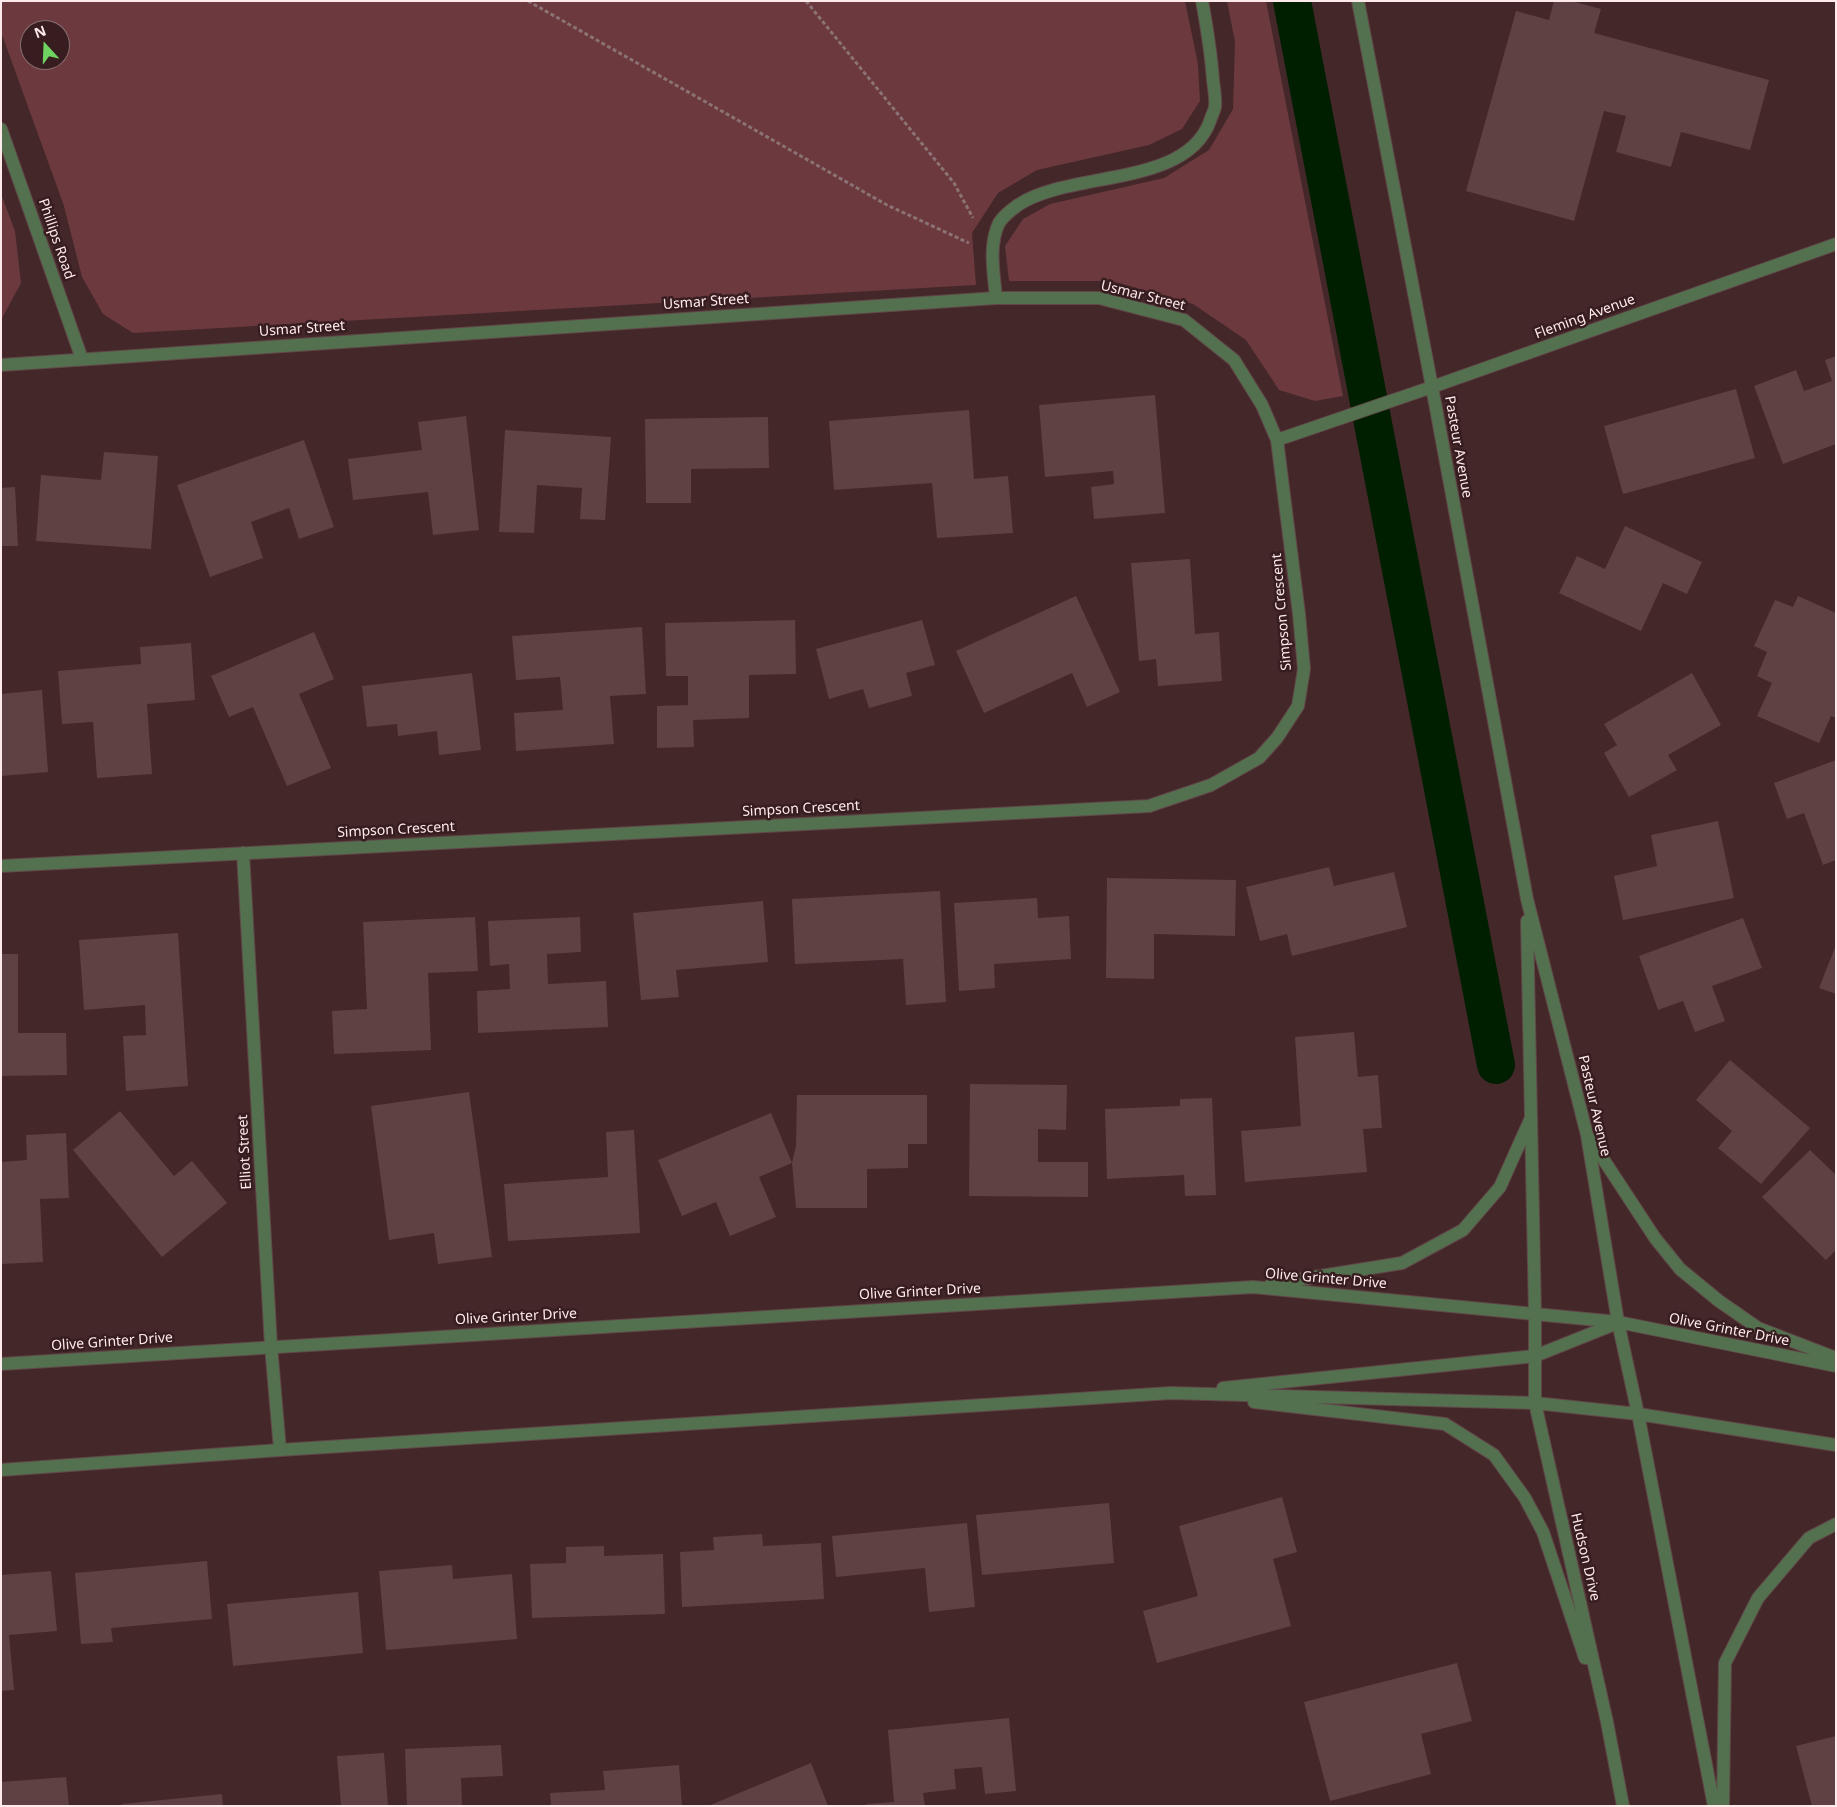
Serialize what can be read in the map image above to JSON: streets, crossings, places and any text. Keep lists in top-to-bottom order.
{
  "streets": {
    "street": [
      "Phillips Road",
      "Usmar Street",
      "Fleming Avenue",
      "Pasteur Avenue",
      "Simpson Crescent",
      "Elliot Street",
      "Olive Grinter Drive",
      "Hudson Drive"
    ]
  },
  "crossings": [
    ["Phillips Road", "Usmar Street"],
    ["Usmar Street", "Fleming Avenue"],
    ["Usmar Street", "Simpson Crescent"],
    ["Fleming Avenue", "Pasteur Avenue"],
    ["Fleming Avenue", "Simpson Crescent"],
    ["Pasteur Avenue", "Olive Grinter Drive"],
    ["Pasteur Avenue", "Hudson Drive"],
    ["Simpson Crescent", "Elliot Street"],
    ["Elliot Street", "Olive Grinter Drive"],
    ["Olive Grinter Drive", "Hudson Drive"]
  ],
  "north": "top"
}
